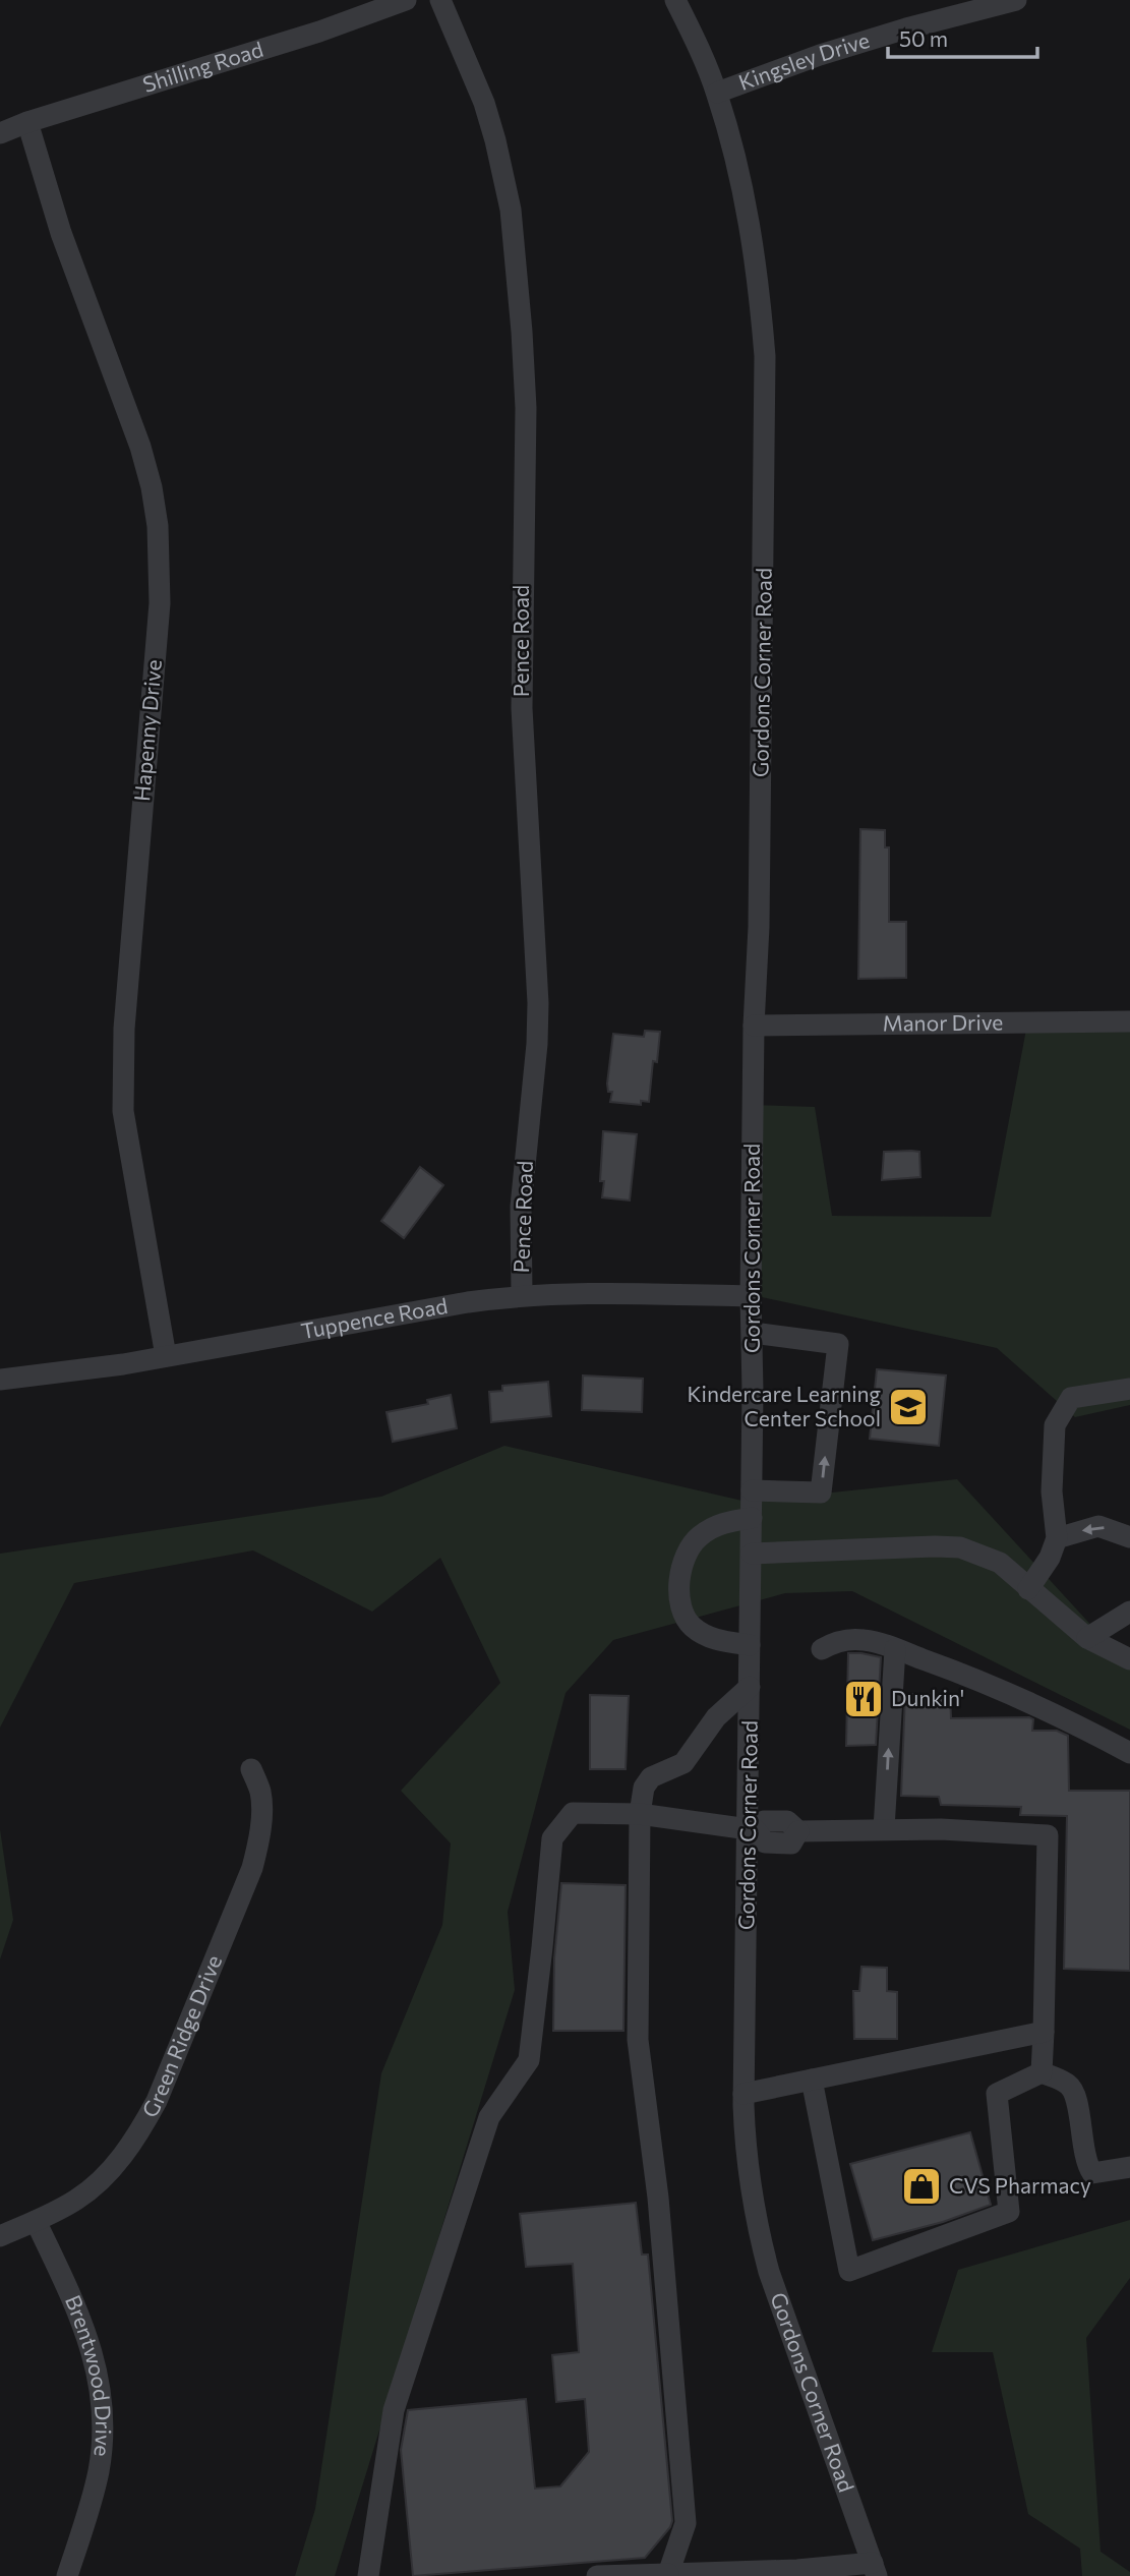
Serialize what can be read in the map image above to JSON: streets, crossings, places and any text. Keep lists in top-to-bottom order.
{
  "streets": {
    "street": [
      "Kingsley Drive",
      "Shilling Road",
      "Pence Road",
      "Gordons Corner Road",
      "Hapenny Drive",
      "Manor Drive",
      "Tuppence Road",
      "Green Ridge Drive",
      "Brentwood Drive"
    ]
  },
  "crossings": [
    ["Kingsley Drive", "Gordons Corner Road"],
    ["Shilling Road", "Hapenny Drive"],
    ["Pence Road", "Tuppence Road"],
    ["Gordons Corner Road", "Manor Drive"],
    ["Gordons Corner Road", "Tuppence Road"],
    ["Hapenny Drive", "Tuppence Road"],
    ["Green Ridge Drive", "Brentwood Drive"]
  ],
  "places": {
    "school or university": ["Kindercare Learning Center School"],
    "restaurant": ["Dunkin'"],
    "shop": ["CVS Pharmacy"]
  },
  "scale_bar": "50 m"
}
